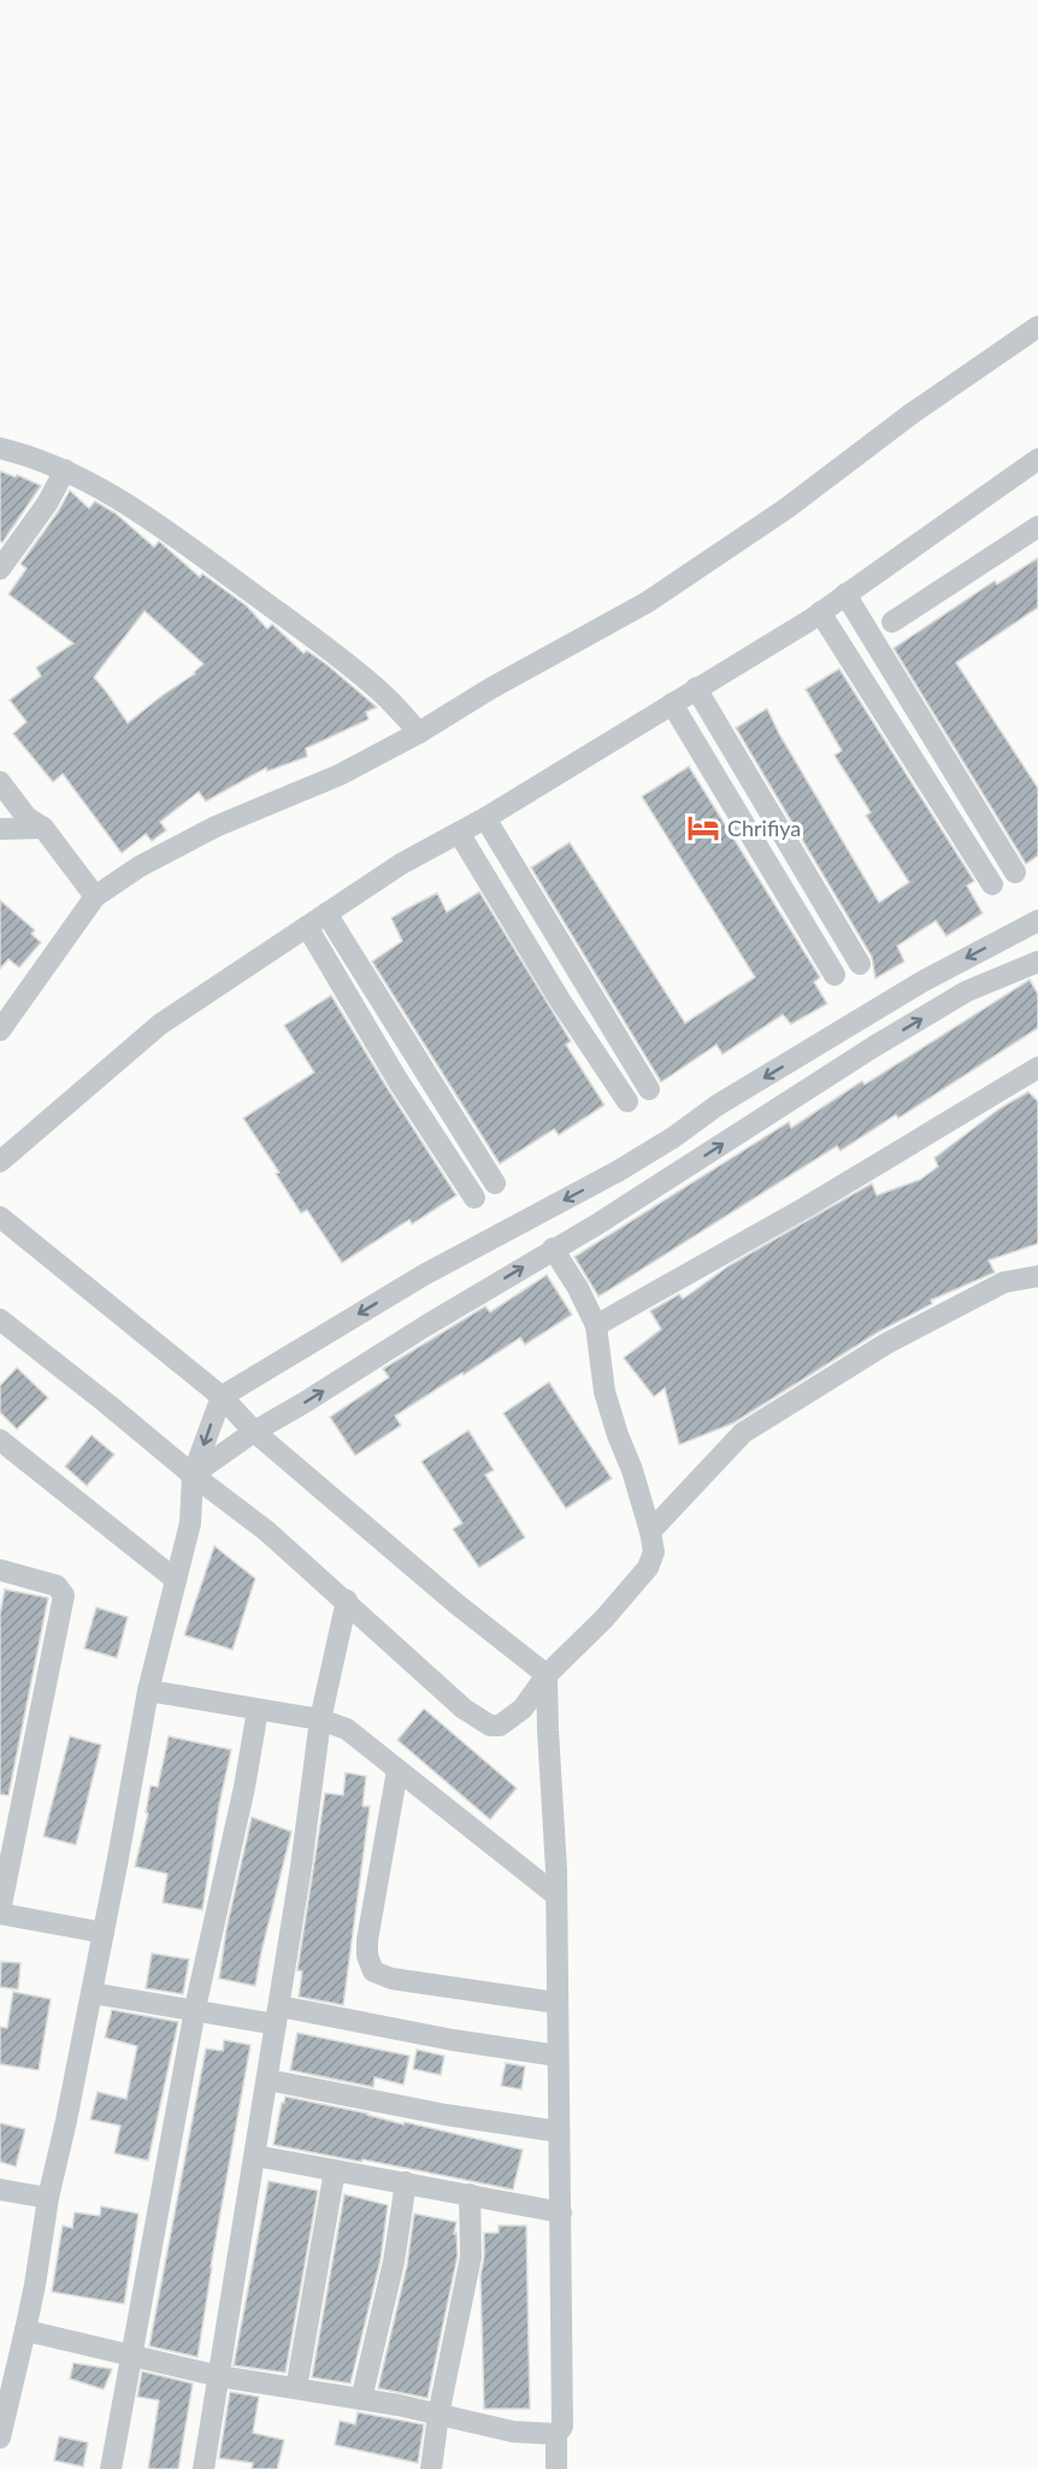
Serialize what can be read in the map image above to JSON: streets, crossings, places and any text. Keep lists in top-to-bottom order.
{
  "places": {
    "hotel": ["Chrifiya"]
  }
}
